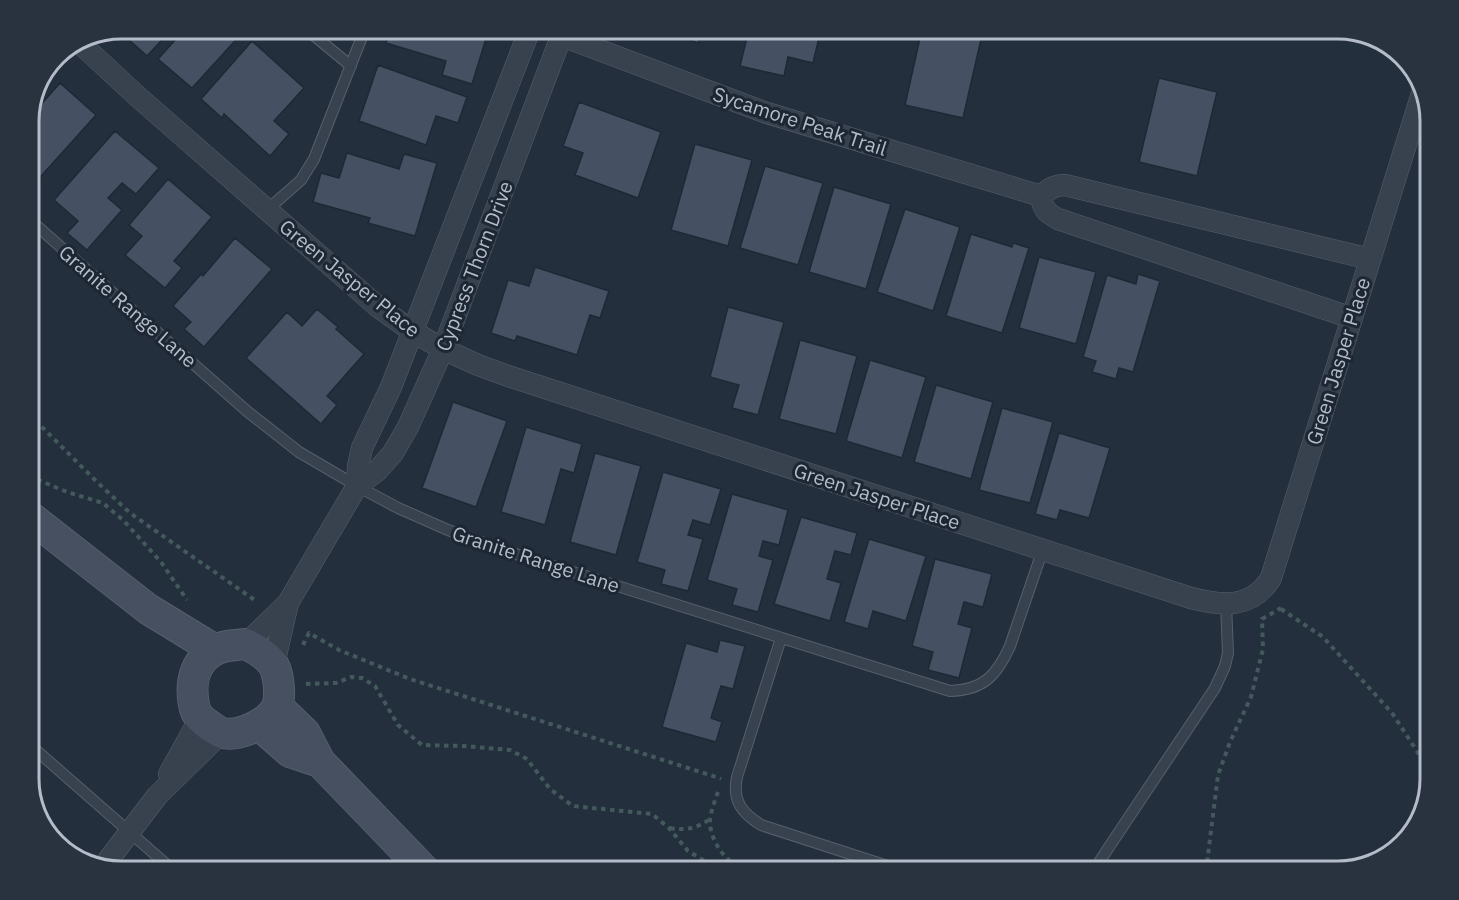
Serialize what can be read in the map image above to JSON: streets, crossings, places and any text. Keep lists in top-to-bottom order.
{
  "streets": {
    "street": ["Sycamore Peak Trail", "Cypress Thorn Drive", "Green Jasper Place"],
    "lane": ["Granite Range Lane"]
  },
  "crossings": [
    ["Cypress Thorn Drive", "Green Jasper Place"],
    ["Cypress Thorn Drive", "Granite Range Lane"],
    ["Green Jasper Place", "Granite Range Lane"]
  ]
}
